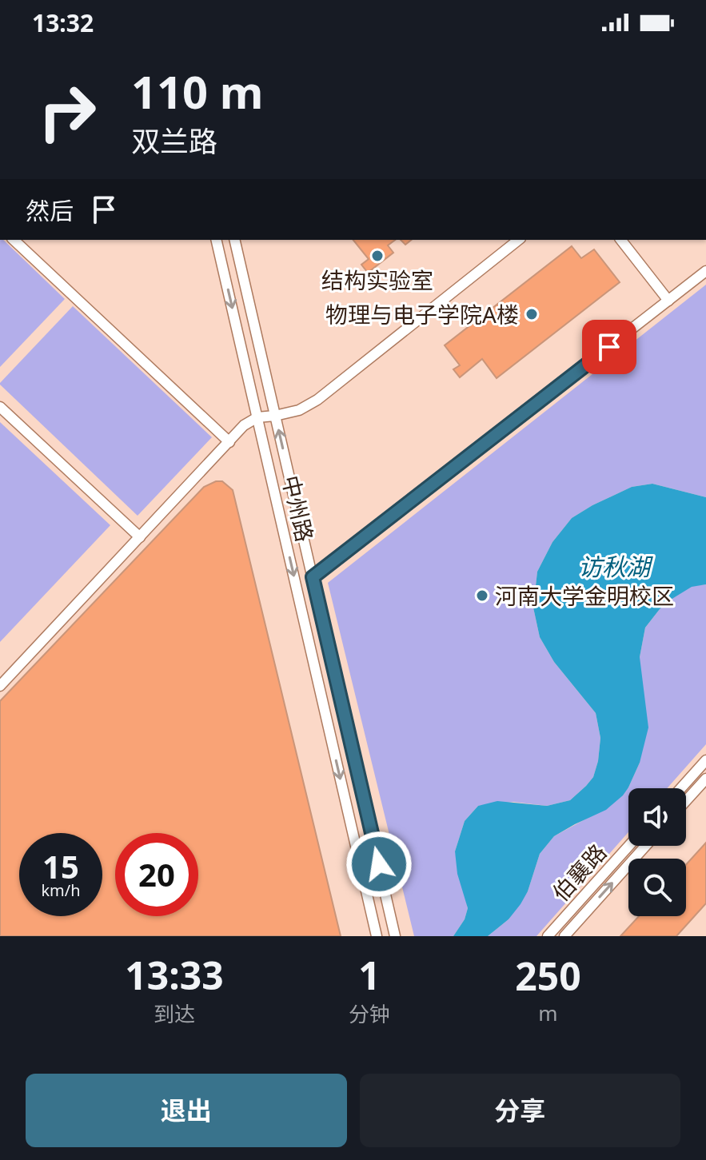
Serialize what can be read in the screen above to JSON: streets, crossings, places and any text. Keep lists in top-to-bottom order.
{
  "streets": {
    "lane": ["中州路", "伯襄路"]
  },
  "water": ["访秋湖"],
  "places": ["结构实验室", "物理与电子学院A楼", "河南大学金明校区"],
  "page": {
    "status": "13:32",
    "turn": ["110 m", "双兰路"],
    "then": "然后",
    "speed": "15 km/h",
    "limit": "20",
    "eta": [
      "13:33",
      "到达",
      "1",
      "分钟",
      "250",
      "m"
    ],
    "buttons": ["退出", "分享"]
  }
}
